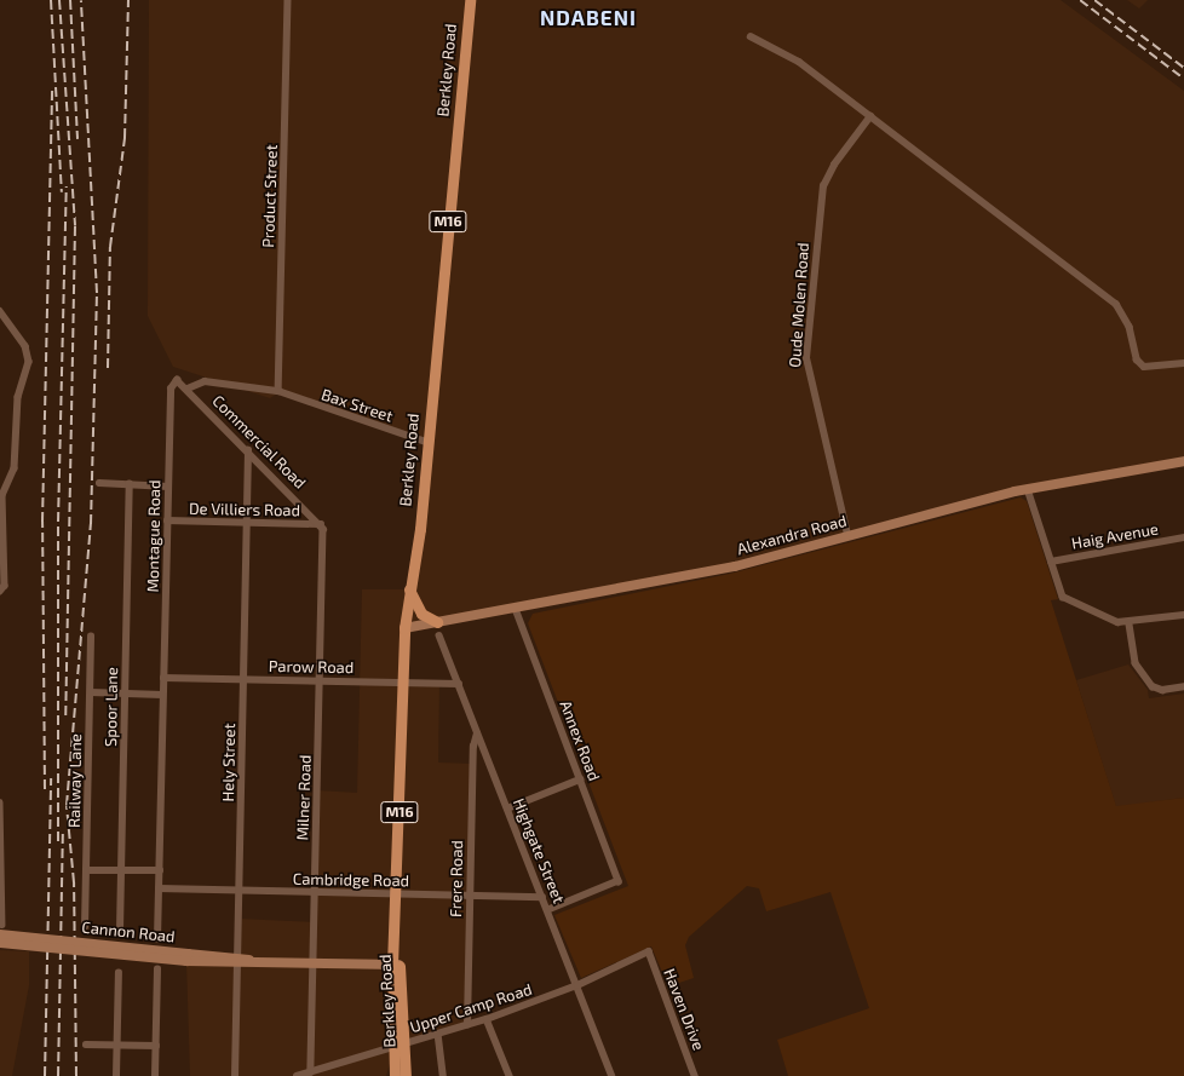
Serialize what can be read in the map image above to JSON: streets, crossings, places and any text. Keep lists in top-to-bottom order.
{
  "streets": {
    "main road": ["Berkley Road", "M16"],
    "street": [
      "Product Street",
      "Oude Molen Road",
      "Bax Street",
      "Commercial Road",
      "De Villiers Road",
      "Alexandra Road",
      "Montague Road",
      "Haig Avenue",
      "Parow Road",
      "Spoor Lane",
      "Annex Road",
      "Hely Street",
      "Railway Lane",
      "Milner Road",
      "Highgate Street",
      "Frere Road",
      "Cambridge Road",
      "Cannon Road",
      "Upper Camp Road",
      "Haven Drive"
    ]
  },
  "crossings": [
    ["Berkley Road", "Bax Street"],
    ["Berkley Road", "Alexandra Road"],
    ["Berkley Road", "Parow Road"],
    ["Berkley Road", "Cambridge Road"],
    ["Berkley Road", "Cannon Road"],
    ["Berkley Road", "Upper Camp Road"],
    ["Product Street", "Bax Street"],
    ["Oude Molen Road", "Alexandra Road"],
    ["Bax Street", "Commercial Road"],
    ["Commercial Road", "De Villiers Road"],
    ["Commercial Road", "Montague Road"],
    ["Commercial Road", "Hely Street"],
    ["Commercial Road", "Milner Road"],
    ["De Villiers Road", "Montague Road"],
    ["De Villiers Road", "Hely Street"],
    ["De Villiers Road", "Milner Road"],
    ["Alexandra Road", "Annex Road"],
    ["Montague Road", "Parow Road"],
    ["Montague Road", "Cambridge Road"],
    ["Parow Road", "Hely Street"],
    ["Parow Road", "Milner Road"],
    ["Parow Road", "Highgate Street"],
    ["Annex Road", "Highgate Street"],
    ["Hely Street", "Cambridge Road"],
    ["Hely Street", "Cannon Road"],
    ["Milner Road", "Cambridge Road"],
    ["Milner Road", "Cannon Road"],
    ["Milner Road", "Upper Camp Road"],
    ["Highgate Street", "Frere Road"],
    ["Highgate Street", "Cambridge Road"],
    ["Highgate Street", "Upper Camp Road"],
    ["Frere Road", "Cambridge Road"],
    ["Frere Road", "Upper Camp Road"],
    ["Upper Camp Road", "Haven Drive"]
  ],
  "districts": ["NDABENI"]
}
